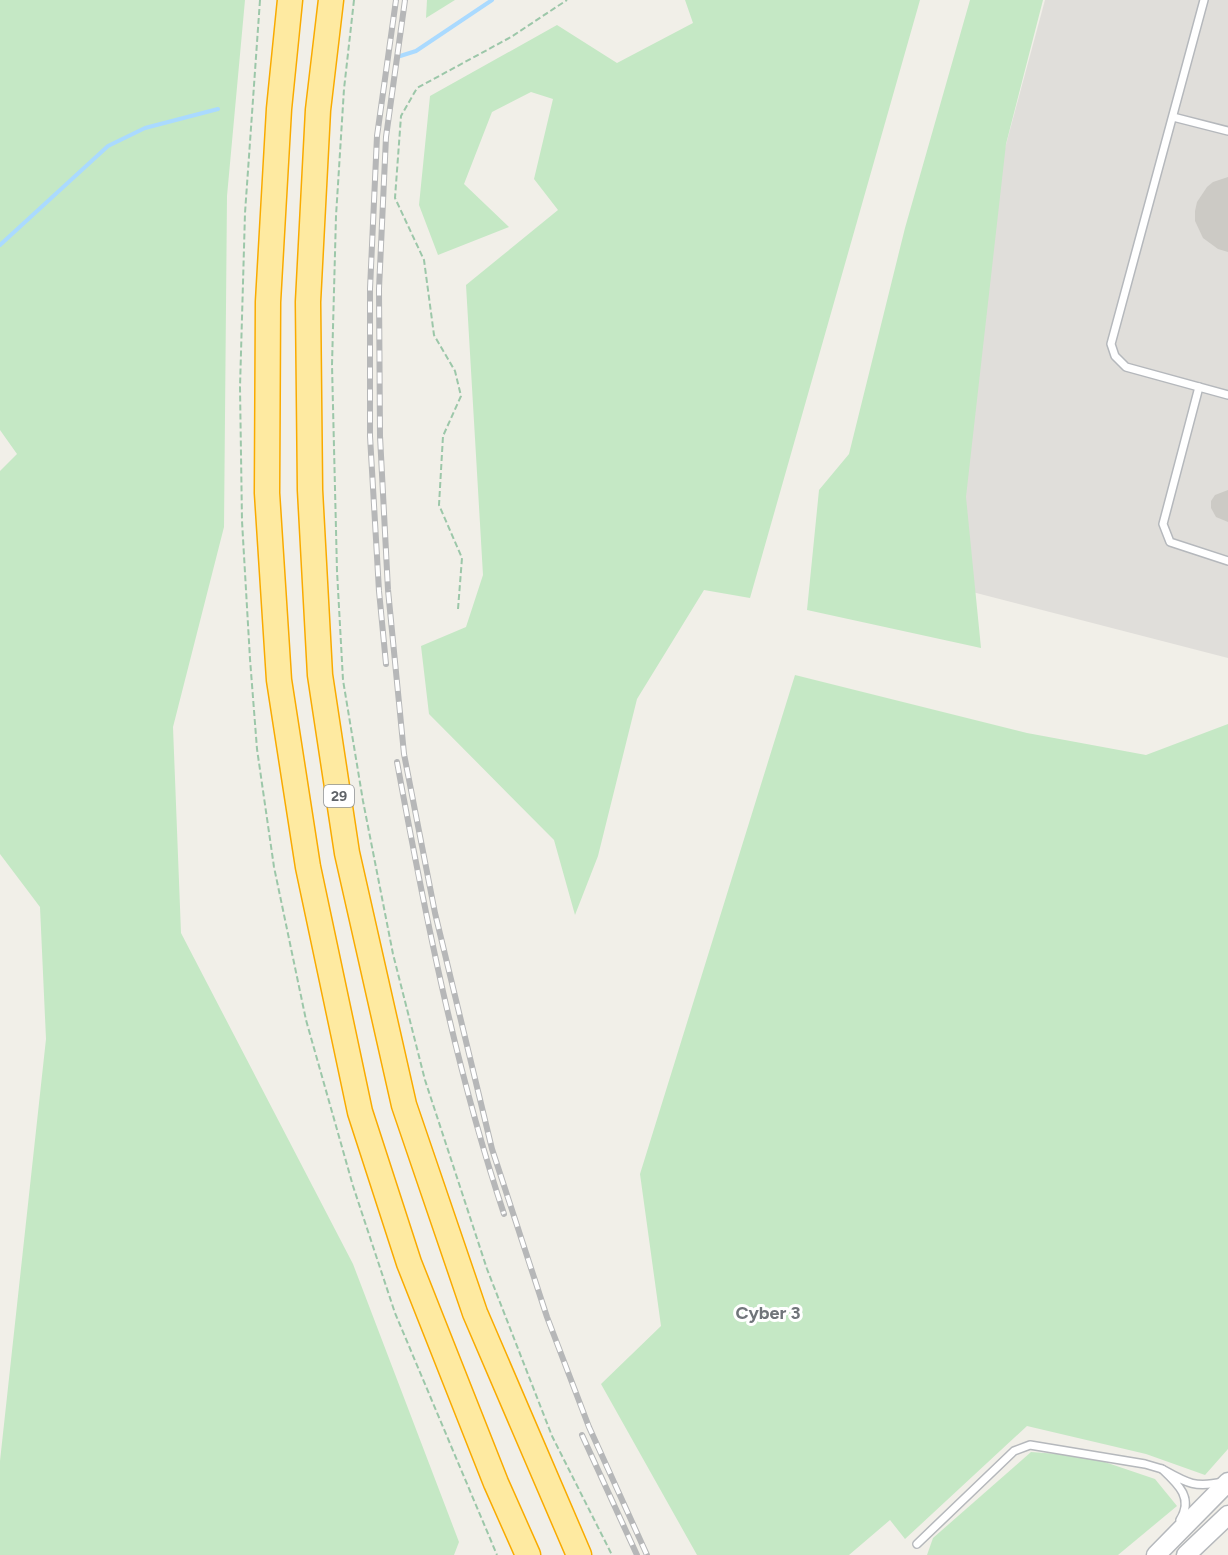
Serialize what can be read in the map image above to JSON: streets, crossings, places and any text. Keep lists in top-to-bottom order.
{
  "streets": {
    "highway": ["29"]
  },
  "districts": ["Cyber 3"]
}
